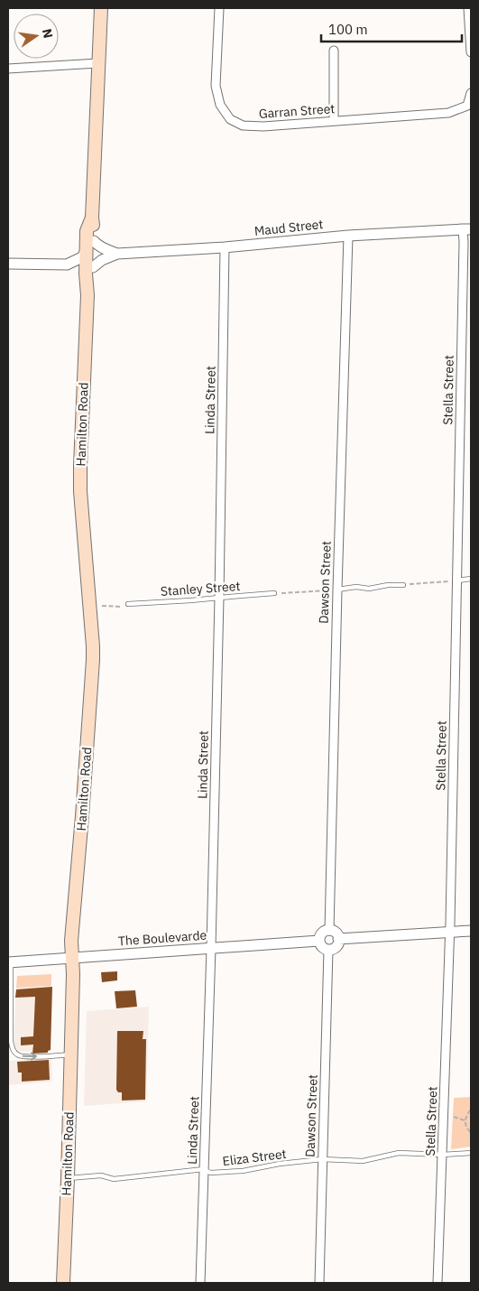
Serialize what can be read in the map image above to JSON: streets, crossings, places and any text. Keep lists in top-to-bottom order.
{
  "streets": {
    "main road": ["Hamilton Road"],
    "street": [
      "Garran Street",
      "Maud Street",
      "Stella Street",
      "Linda Street",
      "Dawson Street",
      "The Boulevarde"
    ],
    "lane": ["Stanley Street", "Eliza Street"]
  },
  "crossings": [
    ["Maud Street", "Stella Street"],
    ["Maud Street", "Linda Street"],
    ["Maud Street", "Hamilton Road"],
    ["Maud Street", "Dawson Street"],
    ["Stella Street", "Eliza Street"],
    ["Linda Street", "Stanley Street"],
    ["Linda Street", "The Boulevarde"],
    ["Linda Street", "Eliza Street"],
    ["Hamilton Road", "The Boulevarde"],
    ["Hamilton Road", "Eliza Street"],
    ["Dawson Street", "The Boulevarde"],
    ["Dawson Street", "Eliza Street"]
  ],
  "scale_bar": "100 m",
  "north": "right"
}
